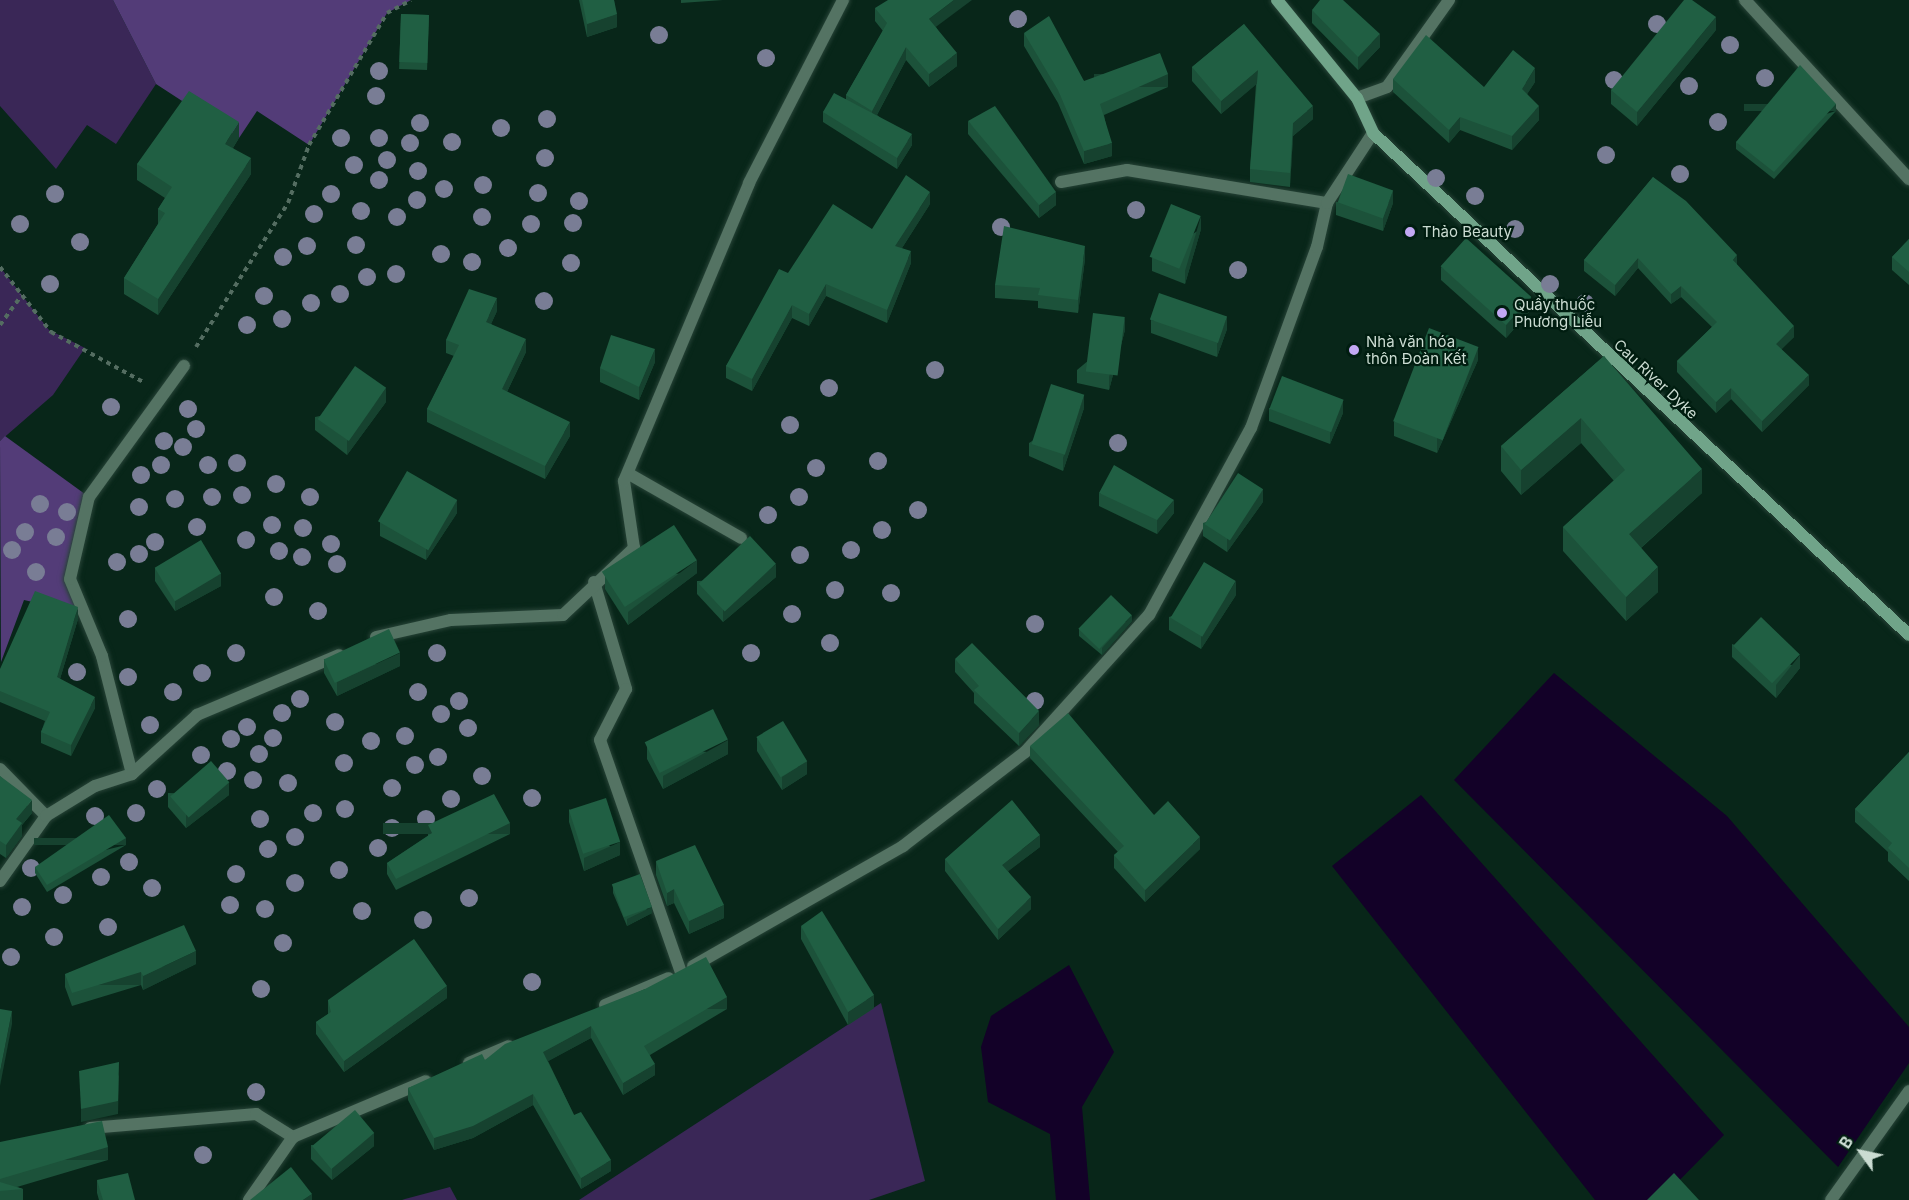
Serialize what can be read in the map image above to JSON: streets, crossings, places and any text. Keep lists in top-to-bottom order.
{
  "streets": {
    "main road": ["Cau River Dyke"]
  },
  "places": ["Thảo Beauty", "Quầy thuốc Phương Liễu", "Nhà văn hóa thôn Đoàn Kết"],
  "north": "top left"
}
